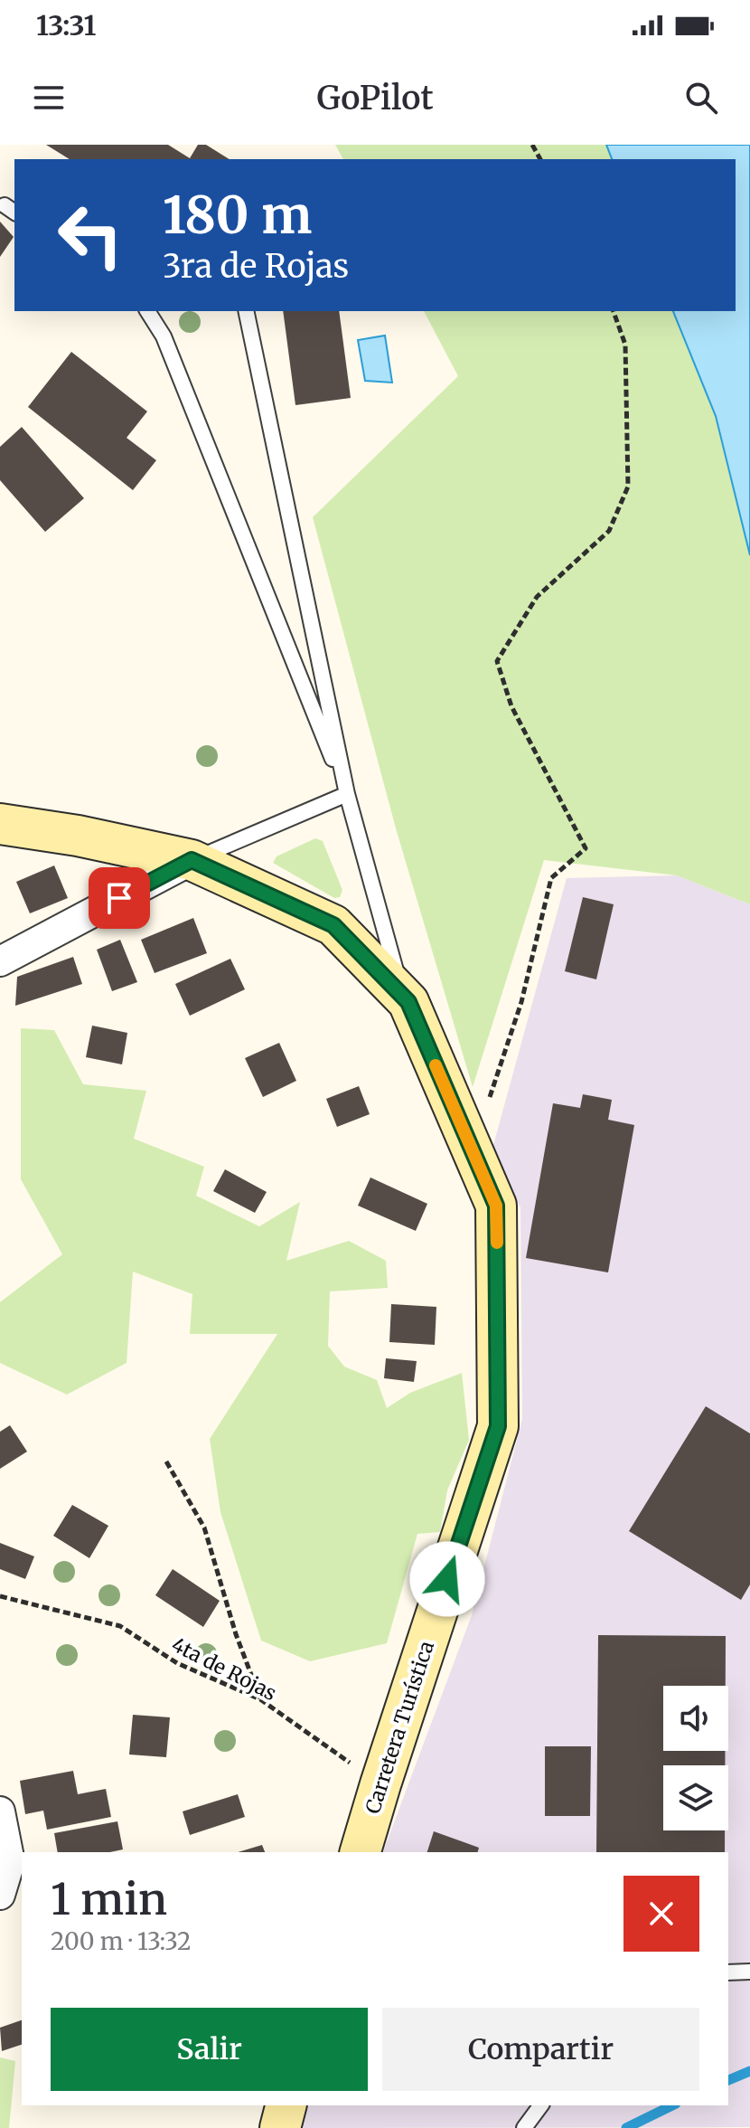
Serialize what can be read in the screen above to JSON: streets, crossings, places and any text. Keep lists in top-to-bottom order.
{
  "streets": {
    "main road": ["Carretera Turística"],
    "path": ["4ta de Rojas"]
  },
  "crossings": [
    ["4ta de Rojas", "Carretera Turística"]
  ],
  "page": {
    "status": "13:31",
    "header": "GoPilot",
    "turn": ["180 m", "3ra de Rojas"],
    "heading": ["1 min", "200 m · 13:32"],
    "buttons": ["Salir", "Compartir"]
  }
}
